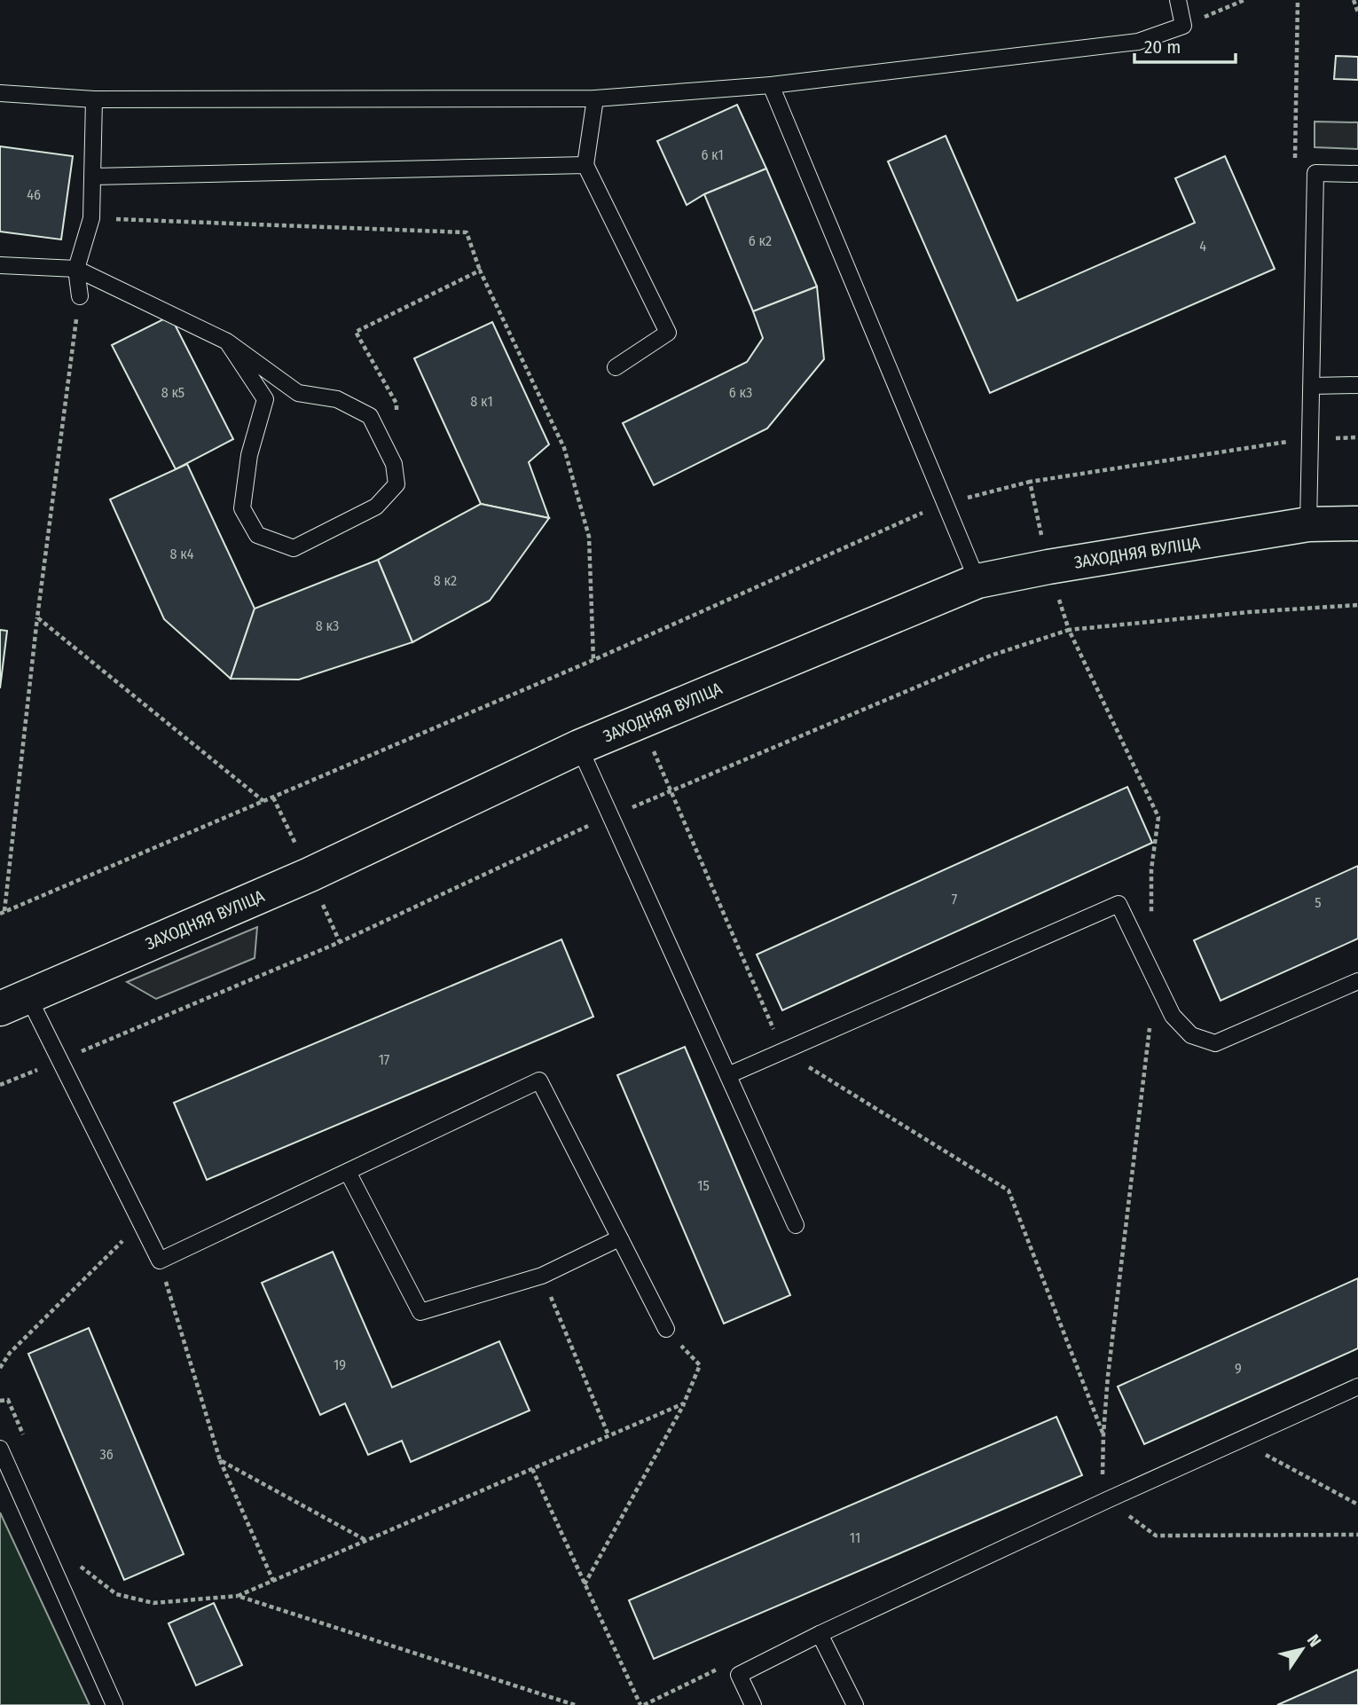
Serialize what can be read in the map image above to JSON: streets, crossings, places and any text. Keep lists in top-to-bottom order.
{
  "streets": {
    "street": ["ЗАХОДНЯЯ ВУЛІЦА"]
  },
  "house_numbers": [
    "6 к1",
    "46",
    "6 к2",
    "4",
    "8 к5",
    "6 к3",
    "8 к1",
    "8 к4",
    "8 к2",
    "8 к3",
    "7",
    "5",
    "17",
    "15",
    "19",
    "9",
    "36",
    "11"
  ],
  "scale_bar": "20 m",
  "north": "top right"
}
